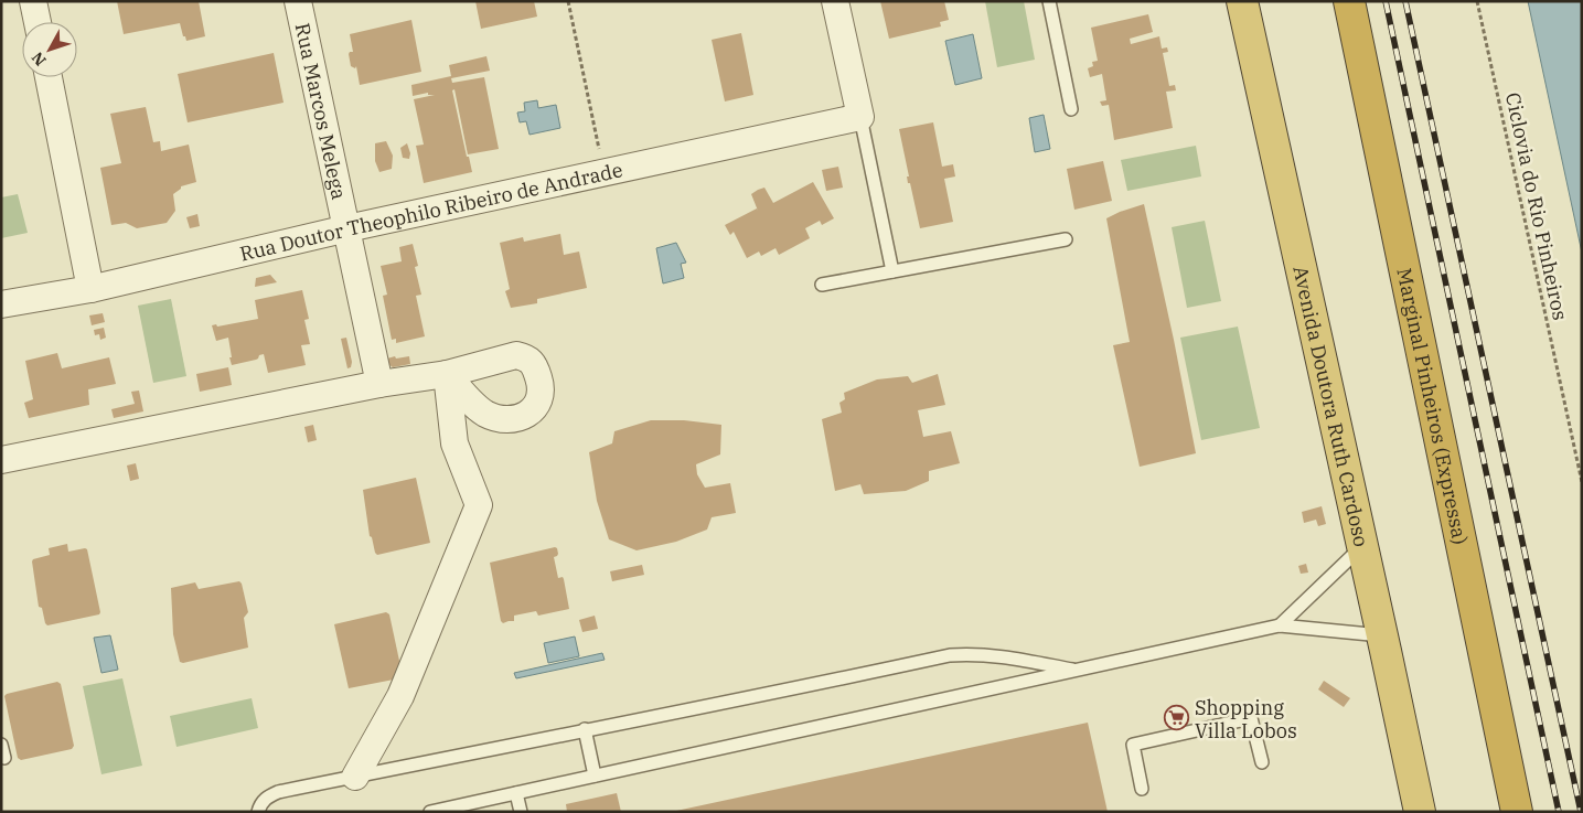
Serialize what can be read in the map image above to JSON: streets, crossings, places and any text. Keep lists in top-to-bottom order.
{
  "streets": {
    "highway": ["Avenida Doutora Ruth Cardoso", "Marginal Pinheiros (Expressa)"],
    "street": ["Rua Marcos Melega", "Rua Doutor Theophilo Ribeiro de Andrade"],
    "path": ["Ciclovia do Rio Pinheiros"]
  },
  "crossings": [
    ["Rua Marcos Melega", "Rua Doutor Theophilo Ribeiro de Andrade"]
  ],
  "places": {
    "supermarket": ["Shopping Villa Lobos"]
  },
  "north": "bottom left"
}
